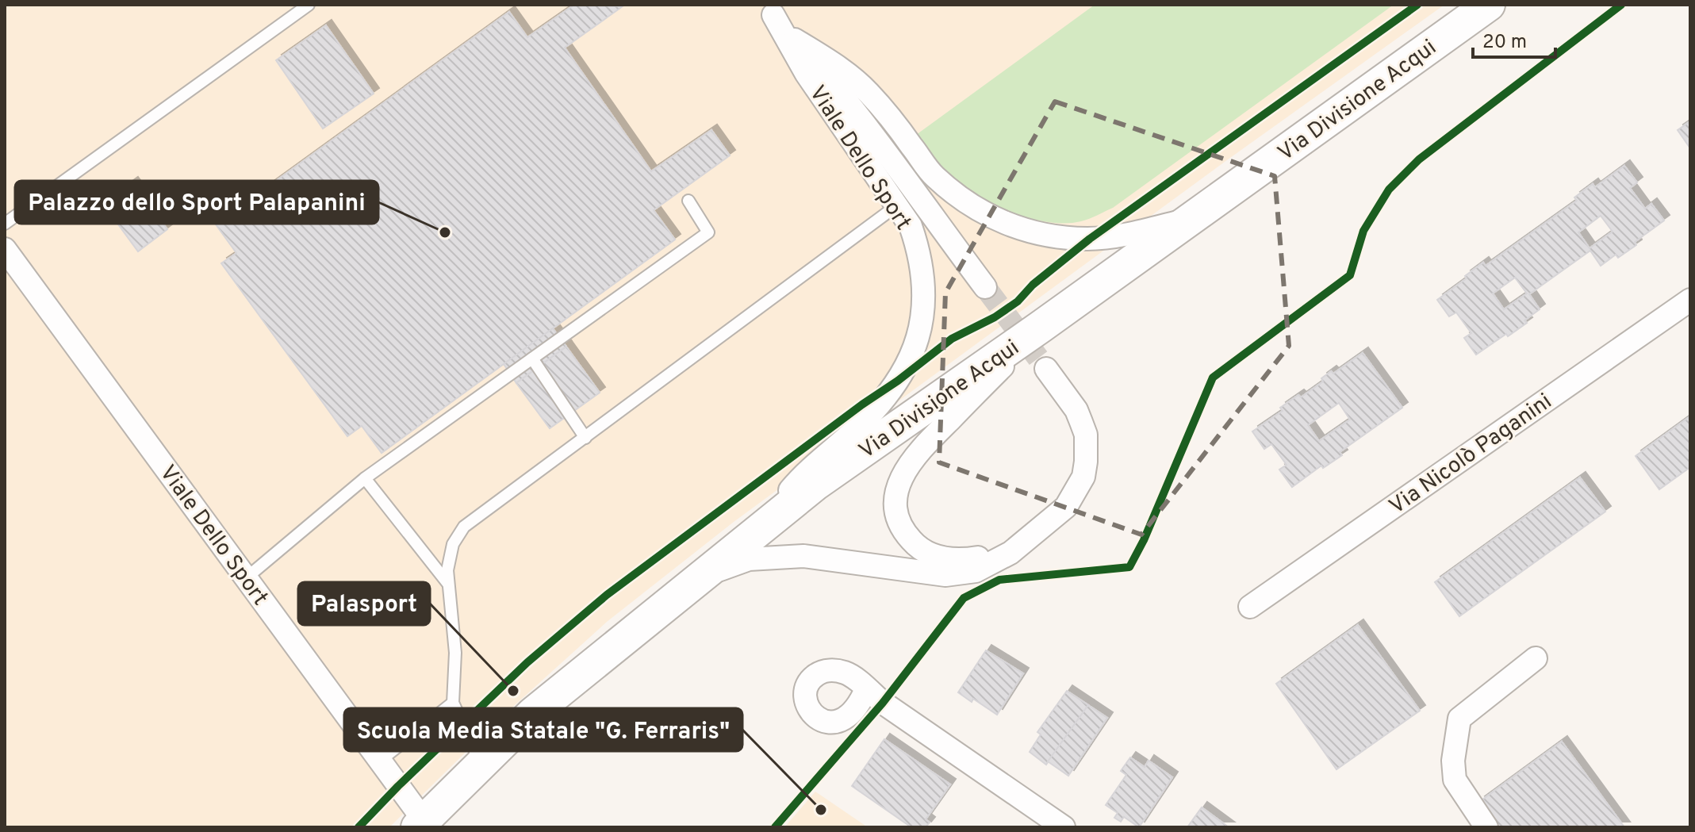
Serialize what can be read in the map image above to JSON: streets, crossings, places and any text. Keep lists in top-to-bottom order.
{
  "streets": {
    "main road": ["Via Divisione Acqui"],
    "street": ["Viale Dello Sport", "Via Nicolò Paganini"]
  },
  "crossings": [
    ["Via Divisione Acqui", "Viale Dello Sport"]
  ],
  "places": ["Palazzo dello Sport Palapanini", "Palasport", "Scuola Media Statale \"G. Ferraris\""],
  "scale_bar": "20 m"
}
